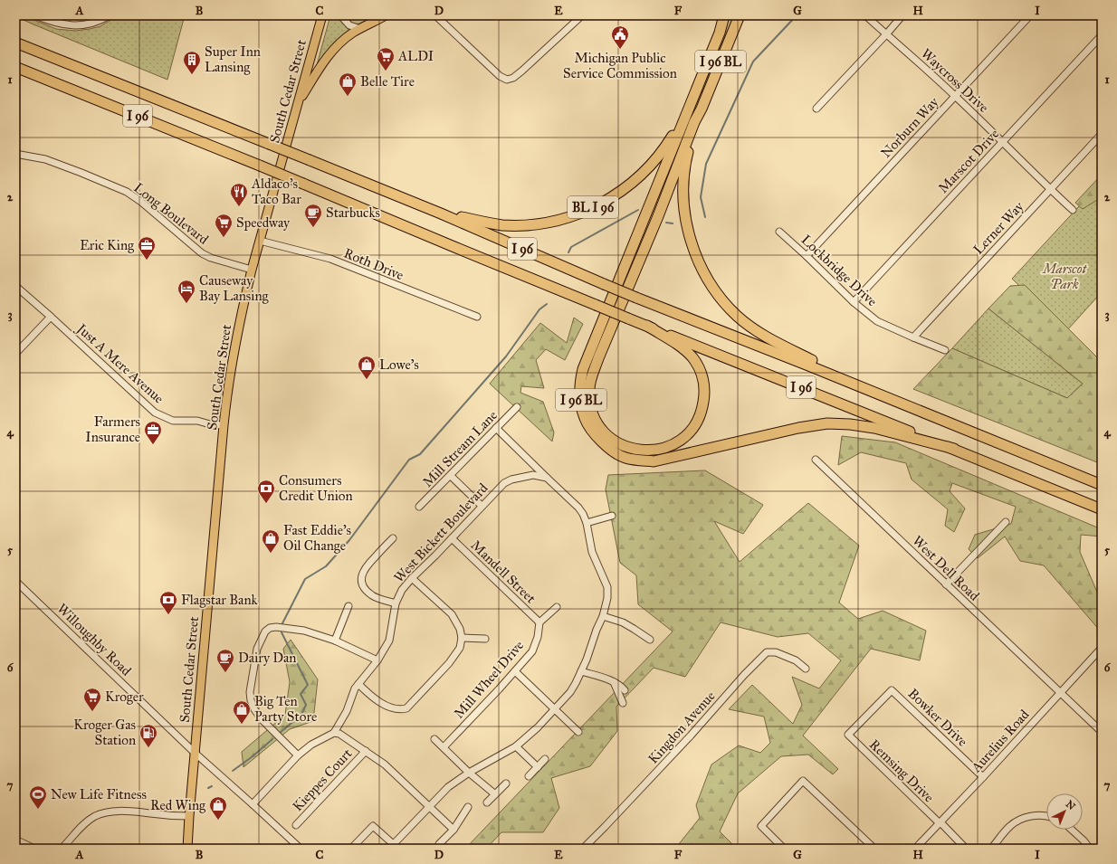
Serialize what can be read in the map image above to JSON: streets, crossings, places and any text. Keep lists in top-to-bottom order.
{
  "streets": {
    "highway": ["I 96 BL", "I 96", "BL I 96"],
    "main road": ["South Cedar Street"],
    "street": [
      "Waycross Drive",
      "Norburn Way",
      "Marscot Drive",
      "Long Boulevard",
      "Lerner Way",
      "Roth Drive",
      "Lockbridge Drive",
      "Just A Mere Avenue",
      "Mill Stream Lane",
      "West Bickett Boulevard",
      "West Dell Road",
      "Mandell Street",
      "Willoughby Road",
      "Mill Wheel Drive",
      "Bowker Drive",
      "Kingdon Avenue",
      "Aurelius Road",
      "Remsing Drive",
      "Kieppes Court"
    ]
  },
  "crossings": [
    ["I 96 BL", "I 96"],
    ["I 96 BL", "BL I 96"],
    ["Waycross Drive", "Norburn Way"],
    ["Waycross Drive", "Marscot Drive"],
    ["Waycross Drive", "Lerner Way"],
    ["South Cedar Street", "Long Boulevard"],
    ["South Cedar Street", "Roth Drive"],
    ["South Cedar Street", "Just A Mere Avenue"],
    ["South Cedar Street", "Willoughby Road"],
    ["I 96", "BL I 96"],
    ["Norburn Way", "Lockbridge Drive"],
    ["Marscot Drive", "Lockbridge Drive"],
    ["Lerner Way", "Lockbridge Drive"],
    ["West Bickett Boulevard", "Mandell Street"],
    ["West Dell Road", "Aurelius Road"],
    ["Mandell Street", "Mill Wheel Drive"],
    ["Bowker Drive", "Aurelius Road"],
    ["Bowker Drive", "Remsing Drive"],
    ["Aurelius Road", "Remsing Drive"]
  ],
  "parks": ["Marscot Park"],
  "places": {
    "public building": ["Michigan Public Service Commission"],
    "supermarket": ["ALDI", "Speedway", "Kroger"],
    "building": ["Super Inn Lansing"],
    "shop": [
      "Belle Tire",
      "Lowe's",
      "Fast Eddie's Oil Change",
      "Big Ten Party Store",
      "Red Wing"
    ],
    "restaurant": ["Aldaco's Taco Bar"],
    "cafe": ["Starbucks", "Dairy Dan"],
    "office": ["Eric King", "Farmers Insurance"],
    "hotel": ["Causeway Bay Lansing"],
    "bank": ["Consumers Credit Union", "Flagstar Bank"],
    "fuel station": ["Kroger Gas Station"],
    "sports": ["New Life Fitness"]
  },
  "north": "top right",
  "grid": {
    "columns": [
      "A",
      "B",
      "C",
      "D",
      "E",
      "F",
      "G",
      "H",
      "I"
    ],
    "rows": [
      "1",
      "2",
      "3",
      "4",
      "5",
      "6",
      "7"
    ]
  }
}
